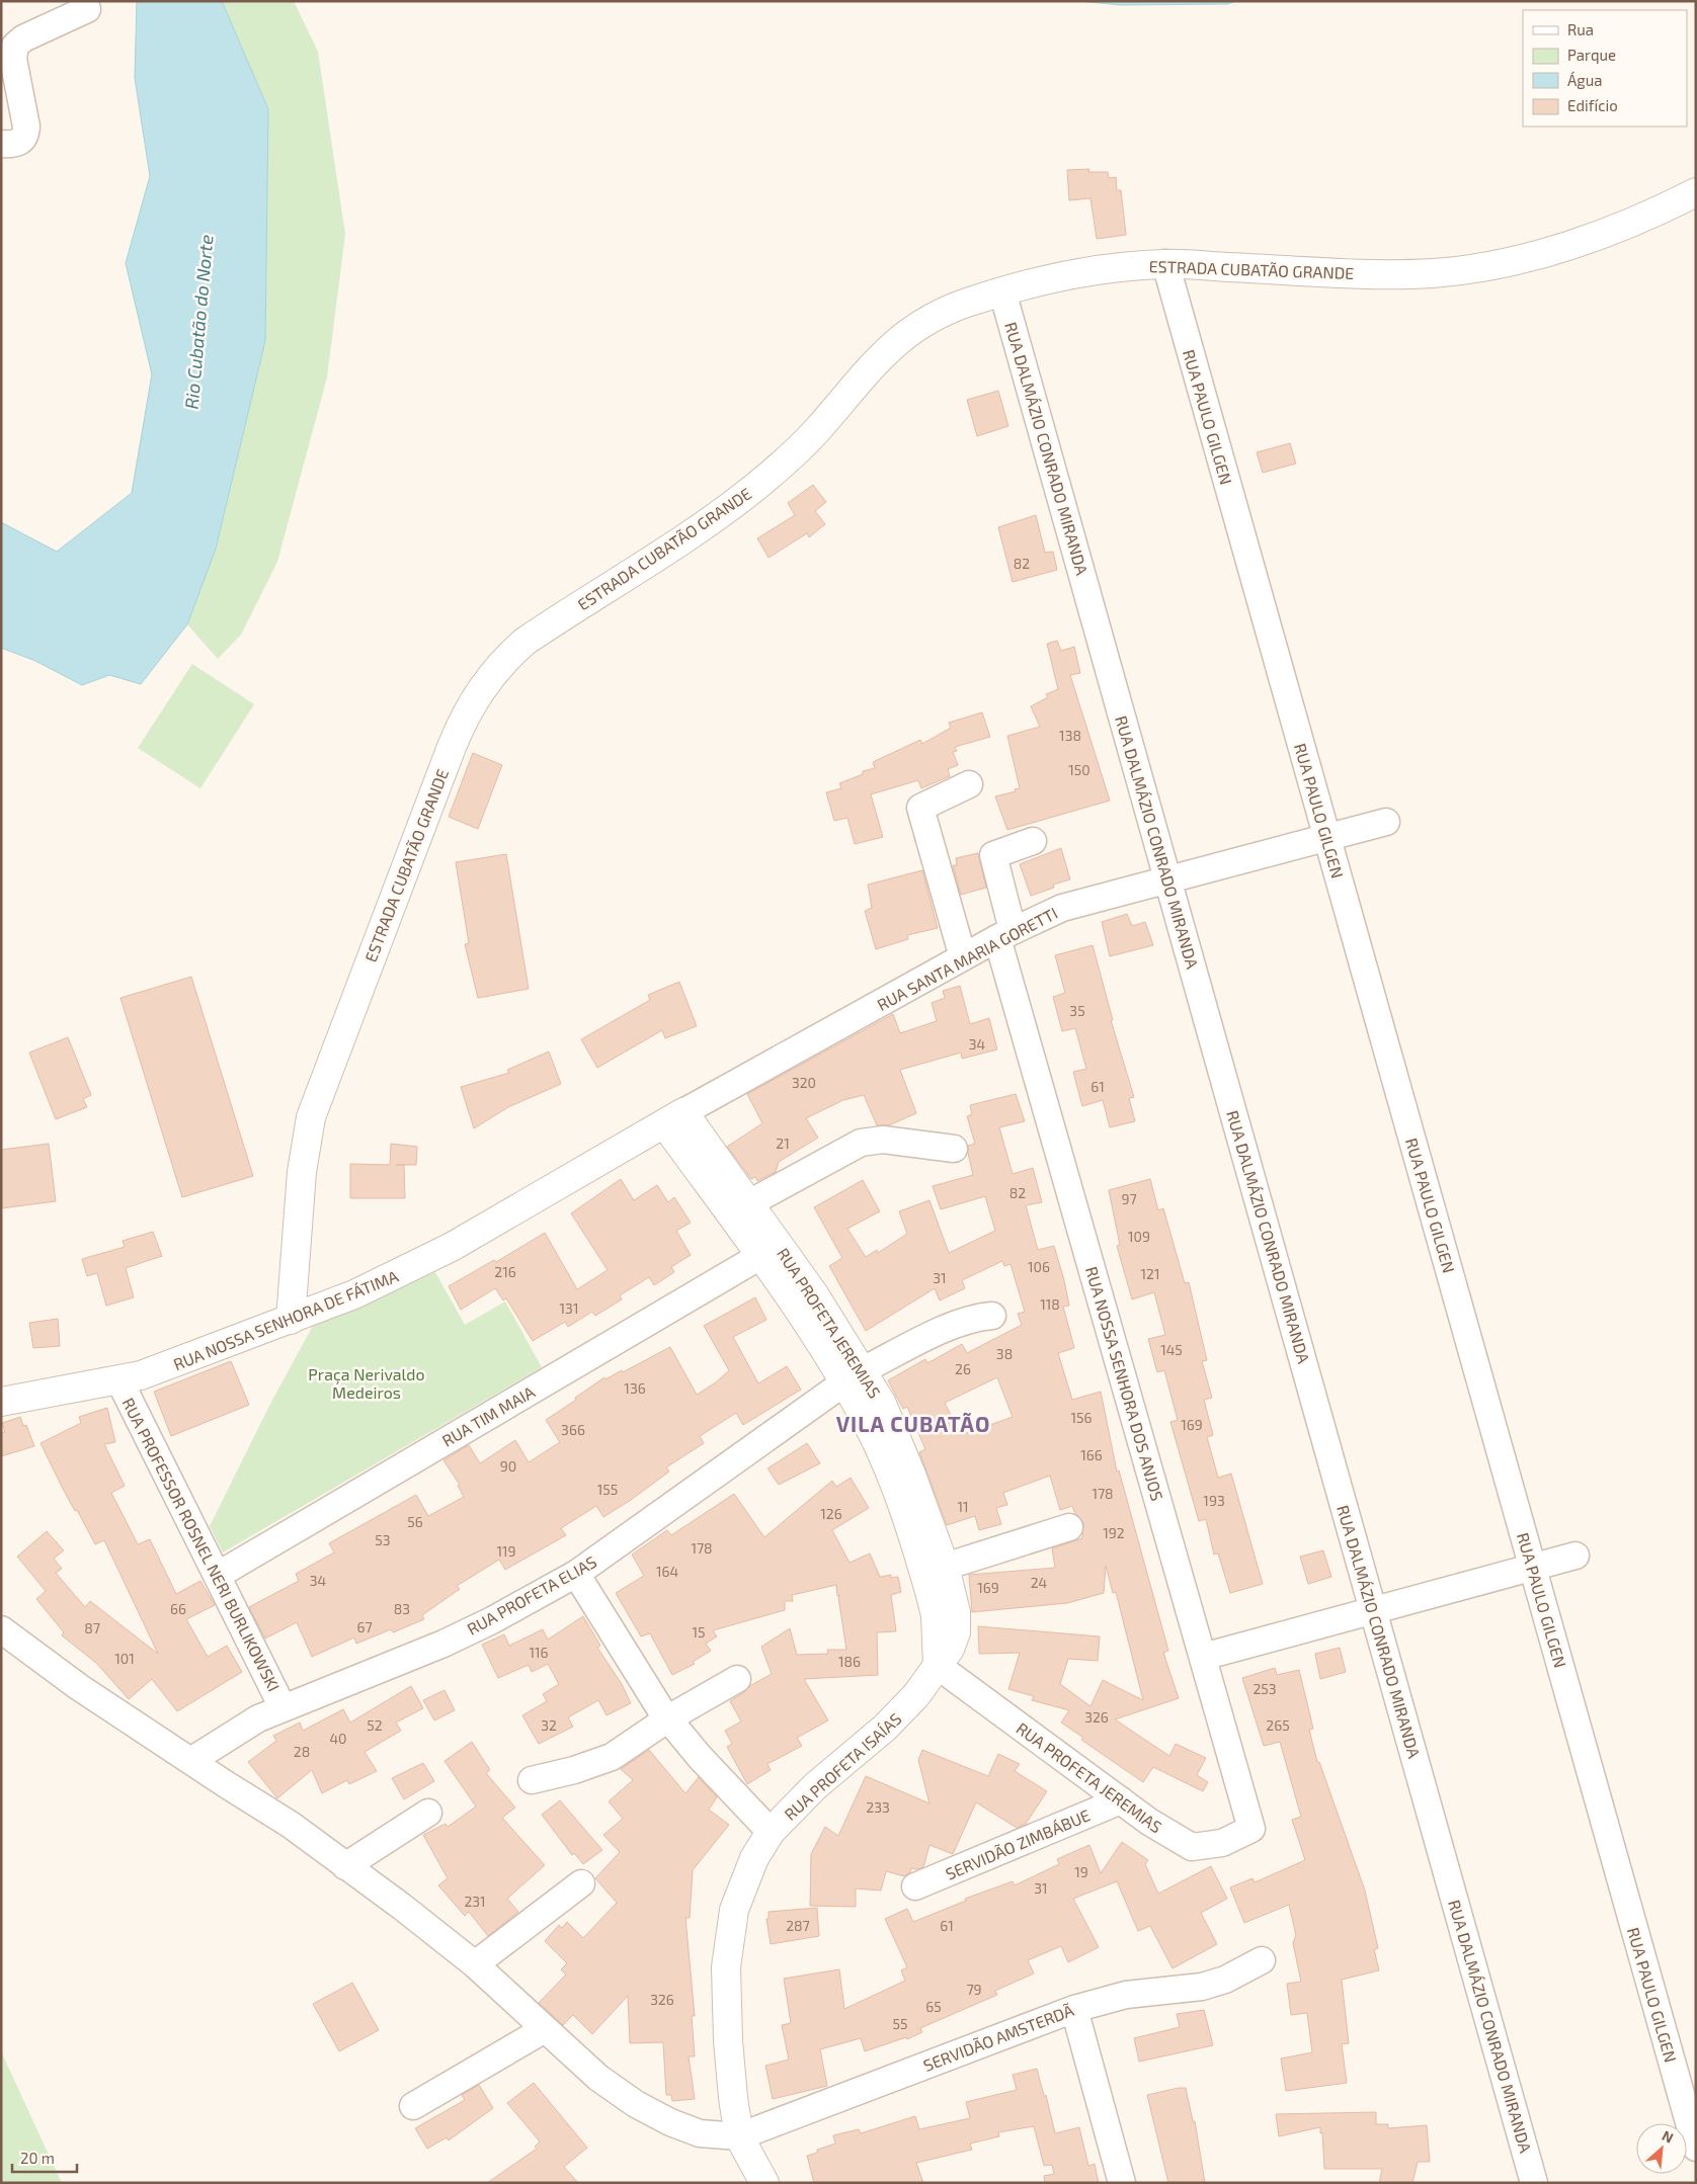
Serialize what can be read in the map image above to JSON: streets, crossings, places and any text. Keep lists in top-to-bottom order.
{
  "streets": {
    "street": [
      "ESTRADA CUBATÃO GRANDE",
      "RUA PAULO GILGEN",
      "RUA DALMÁZIO CONRADO MIRANDA",
      "RUA SANTA MARIA GORETTI",
      "RUA NOSSA SENHORA DE FÁTIMA",
      "RUA PROFETA JEREMIAS",
      "RUA NOSSA SENHORA DOS ANJOS",
      "RUA TIM MAIA",
      "RUA PROFESSOR ROSNEL NERI BURLIKOWSKI",
      "RUA PROFETA ELIAS",
      "RUA PROFETA ISAÍAS",
      "SERVIDÃO ZIMBÁBUE",
      "SERVIDÃO AMSTERDÃ"
    ]
  },
  "crossings": [
    ["ESTRADA CUBATÃO GRANDE", "RUA PAULO GILGEN"],
    ["ESTRADA CUBATÃO GRANDE", "RUA DALMÁZIO CONRADO MIRANDA"],
    ["ESTRADA CUBATÃO GRANDE", "RUA NOSSA SENHORA DE FÁTIMA"],
    ["RUA PAULO GILGEN", "RUA SANTA MARIA GORETTI"],
    ["RUA DALMÁZIO CONRADO MIRANDA", "RUA SANTA MARIA GORETTI"],
    ["RUA SANTA MARIA GORETTI", "RUA NOSSA SENHORA DE FÁTIMA"],
    ["RUA SANTA MARIA GORETTI", "RUA PROFETA JEREMIAS"],
    ["RUA SANTA MARIA GORETTI", "RUA NOSSA SENHORA DOS ANJOS"],
    ["RUA NOSSA SENHORA DE FÁTIMA", "RUA PROFETA JEREMIAS"],
    ["RUA NOSSA SENHORA DE FÁTIMA", "RUA PROFESSOR ROSNEL NERI BURLIKOWSKI"],
    ["RUA PROFETA JEREMIAS", "RUA NOSSA SENHORA DOS ANJOS"],
    ["RUA PROFETA JEREMIAS", "RUA TIM MAIA"],
    ["RUA PROFETA JEREMIAS", "RUA PROFETA ELIAS"],
    ["RUA PROFETA JEREMIAS", "RUA PROFETA ISAÍAS"],
    ["RUA PROFETA JEREMIAS", "SERVIDÃO ZIMBÁBUE"],
    ["RUA TIM MAIA", "RUA PROFESSOR ROSNEL NERI BURLIKOWSKI"],
    ["RUA PROFESSOR ROSNEL NERI BURLIKOWSKI", "RUA PROFETA ELIAS"],
    ["RUA PROFETA ISAÍAS", "SERVIDÃO AMSTERDÃ"]
  ],
  "districts": ["VILA CUBATÃO"],
  "water": ["Rio Cubatão do Norte"],
  "parks": ["Praça Nerivaldo Medeiros"],
  "house_numbers": [
    "82",
    "138",
    "150",
    "35",
    "34",
    "320",
    "61",
    "21",
    "82",
    "97",
    "109",
    "106",
    "216",
    "121",
    "31",
    "118",
    "131",
    "145",
    "38",
    "26",
    "136",
    "156",
    "169",
    "366",
    "166",
    "90",
    "155",
    "178",
    "193",
    "11",
    "126",
    "56",
    "192",
    "53",
    "178",
    "119",
    "164",
    "34",
    "24",
    "169",
    "66",
    "83",
    "67",
    "87",
    "15",
    "116",
    "101",
    "186",
    "253",
    "326",
    "52",
    "32",
    "265",
    "40",
    "28",
    "233",
    "19",
    "31",
    "231",
    "287",
    "61",
    "79",
    "326",
    "65",
    "55"
  ],
  "legend": [
    "Rua",
    "Parque",
    "Água",
    "Edifício"
  ],
  "scale_bar": "20 m",
  "north": "top right"
}
